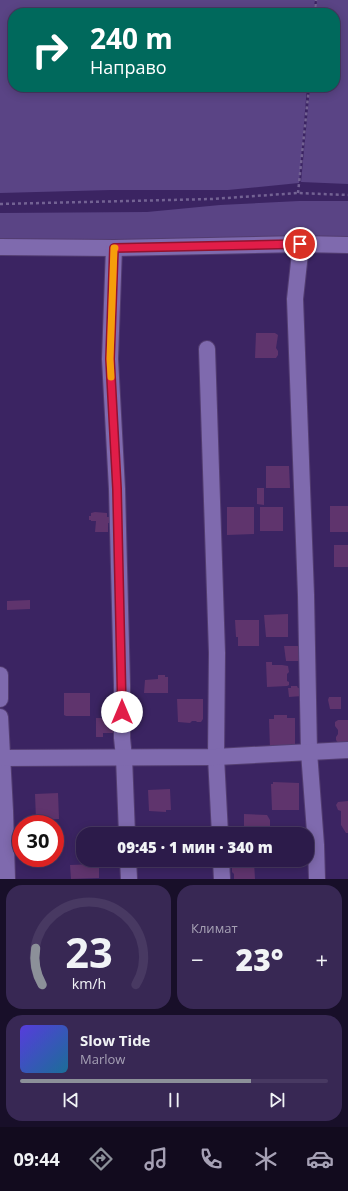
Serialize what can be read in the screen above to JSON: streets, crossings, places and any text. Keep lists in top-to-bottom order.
{
  "page": {
    "turn": ["240 m", "Направо"],
    "limit": "30",
    "trip": "09:45 · 1 мин · 340 m",
    "tile": "Климат",
    "heat": ["−", "23°", "+"],
    "song": ["Slow Tide", "Marlow"],
    "tabs": "09:44",
    "gauge": ["23", "km/h"]
  }
}
